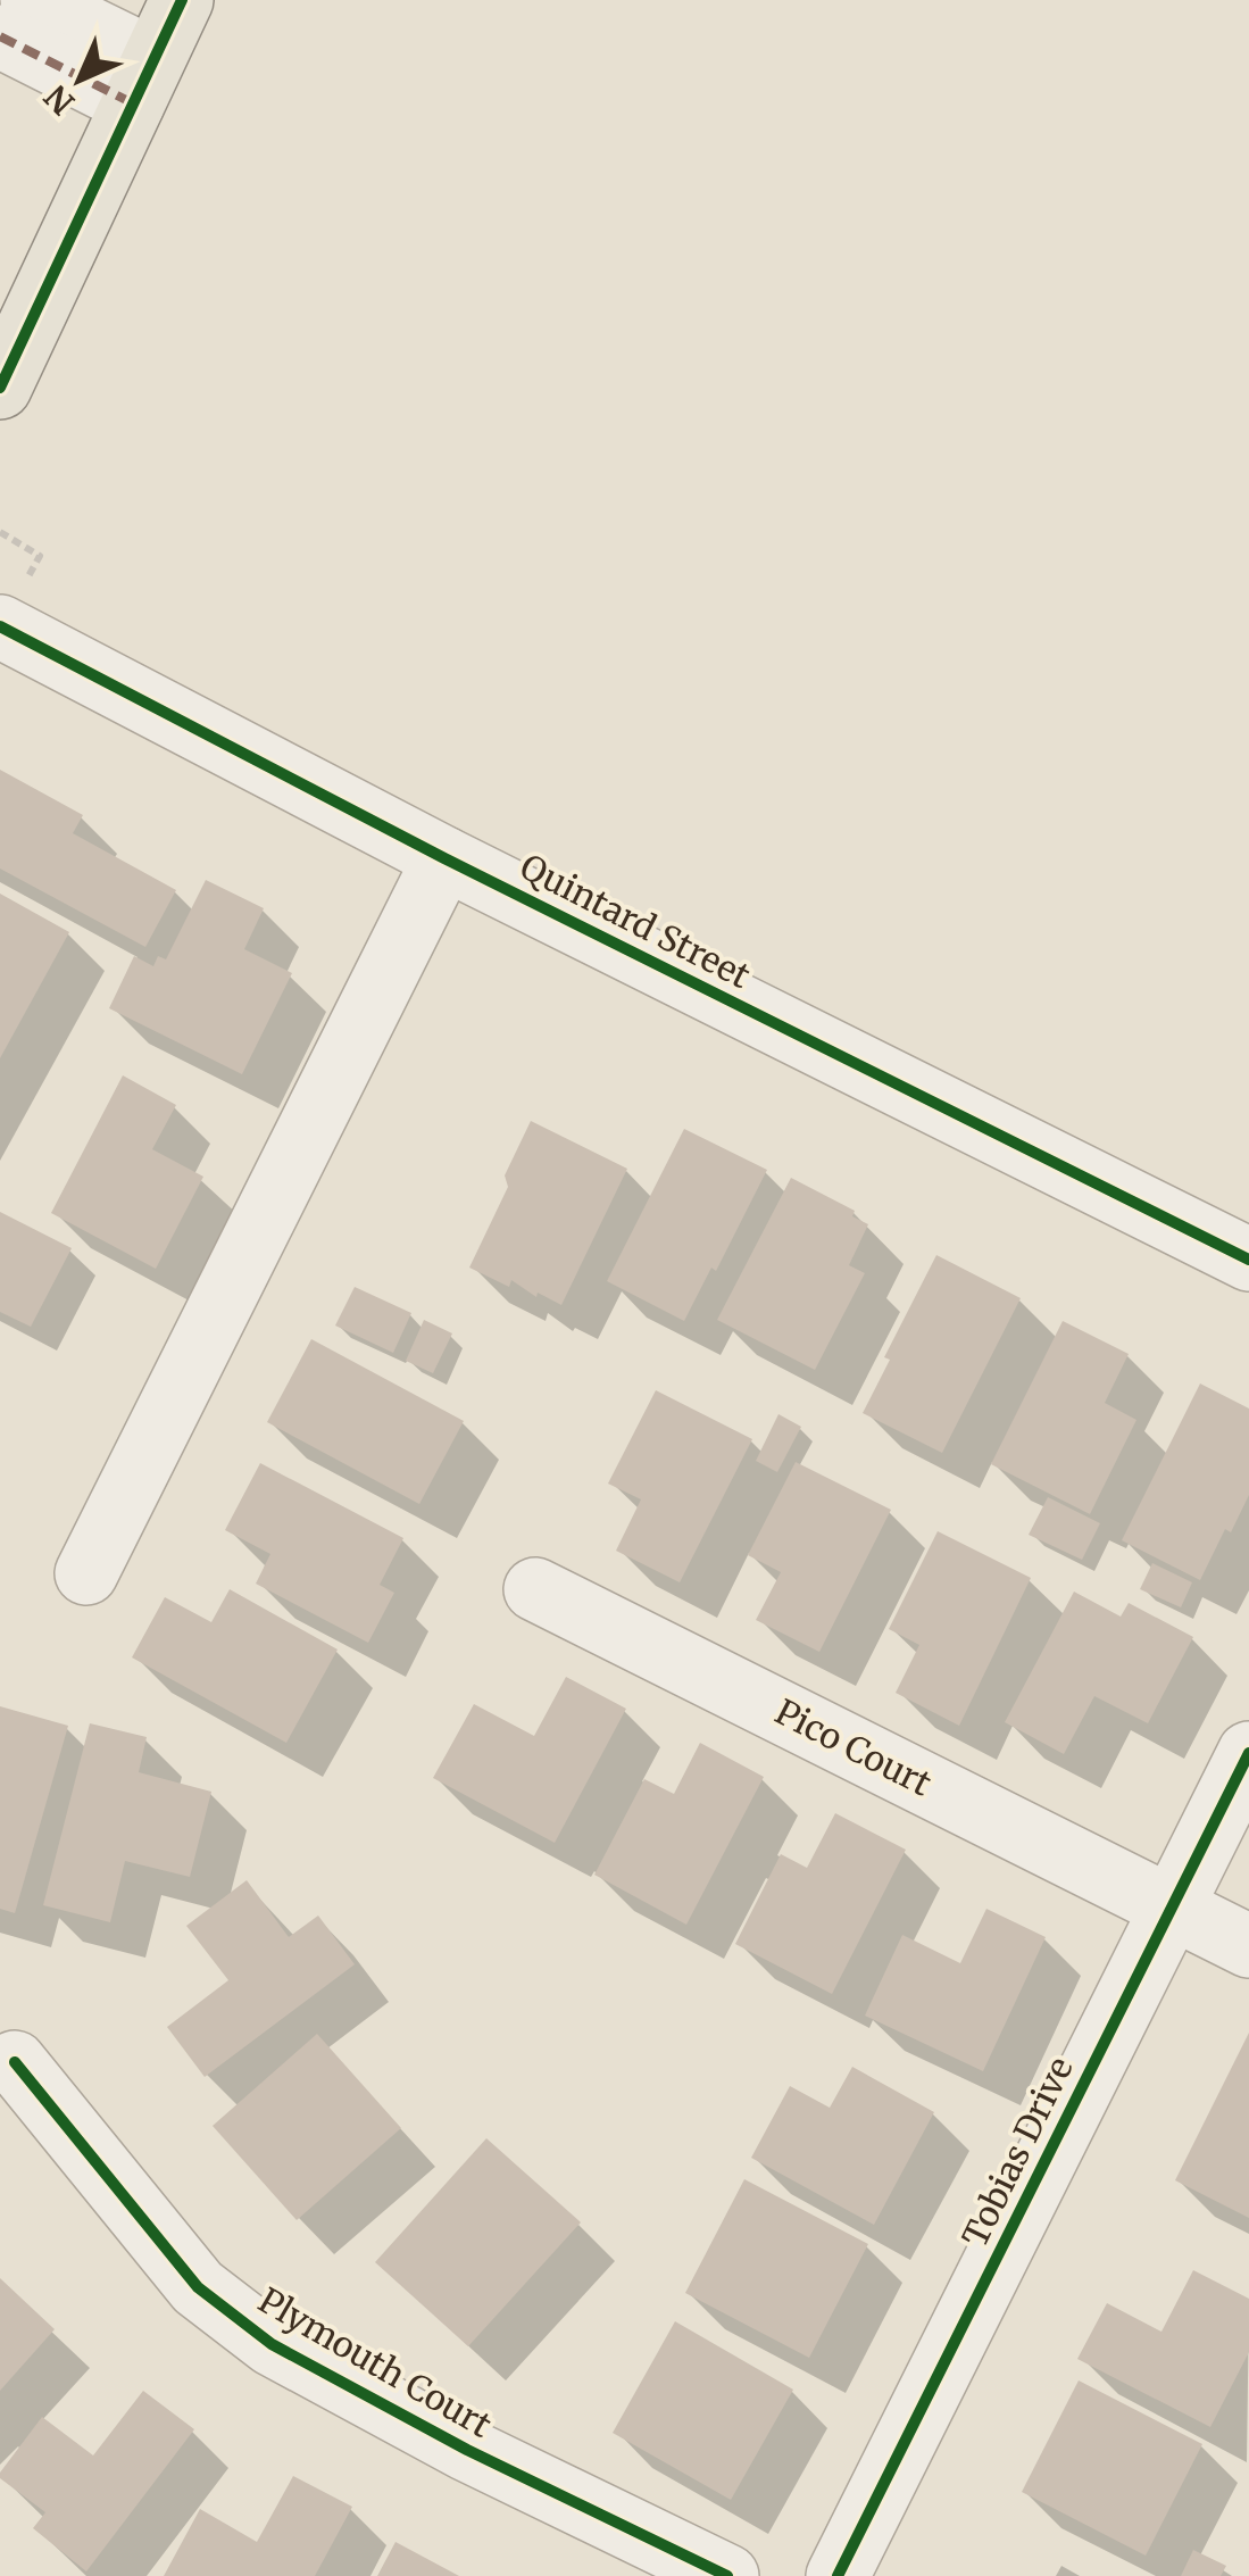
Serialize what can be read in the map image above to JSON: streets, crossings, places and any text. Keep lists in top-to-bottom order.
{
  "streets": {
    "street": [
      "Quintard Street",
      "Pico Court",
      "Tobias Drive",
      "Plymouth Court"
    ]
  },
  "crossings": [
    ["Pico Court", "Tobias Drive"]
  ],
  "north": "bottom left"
}
